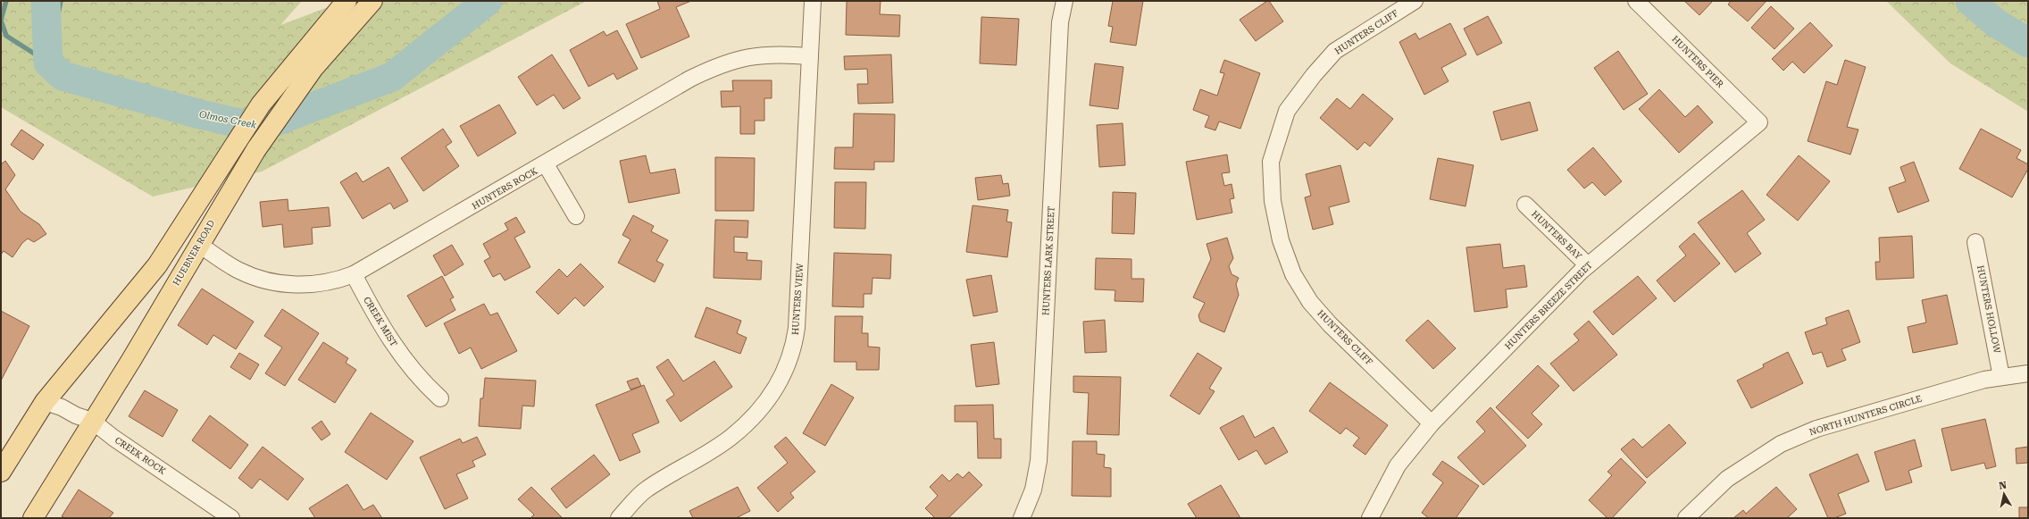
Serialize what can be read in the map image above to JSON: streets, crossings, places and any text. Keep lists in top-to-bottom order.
{
  "streets": {
    "main road": ["HUEBNER ROAD"],
    "street": [
      "HUNTERS CLIFF",
      "HUNTERS PIER",
      "HUNTERS ROCK",
      "HUNTERS BAY",
      "HUNTERS LARK STREET",
      "HUNTERS VIEW",
      "HUNTERS BREEZE STREET",
      "HUNTERS HOLLOW",
      "CREEK MIST",
      "NORTH HUNTERS CIRCLE",
      "CREEK ROCK"
    ]
  },
  "crossings": [
    ["HUNTERS CLIFF", "HUNTERS BREEZE STREET"],
    ["HUNTERS PIER", "HUNTERS BREEZE STREET"],
    ["HUNTERS ROCK", "HUEBNER ROAD"],
    ["HUNTERS ROCK", "HUNTERS VIEW"],
    ["HUNTERS ROCK", "CREEK MIST"],
    ["HUNTERS BAY", "HUNTERS BREEZE STREET"],
    ["HUEBNER ROAD", "CREEK ROCK"],
    ["HUNTERS HOLLOW", "NORTH HUNTERS CIRCLE"]
  ],
  "water": ["Olmos Creek"],
  "north": "top"
}
